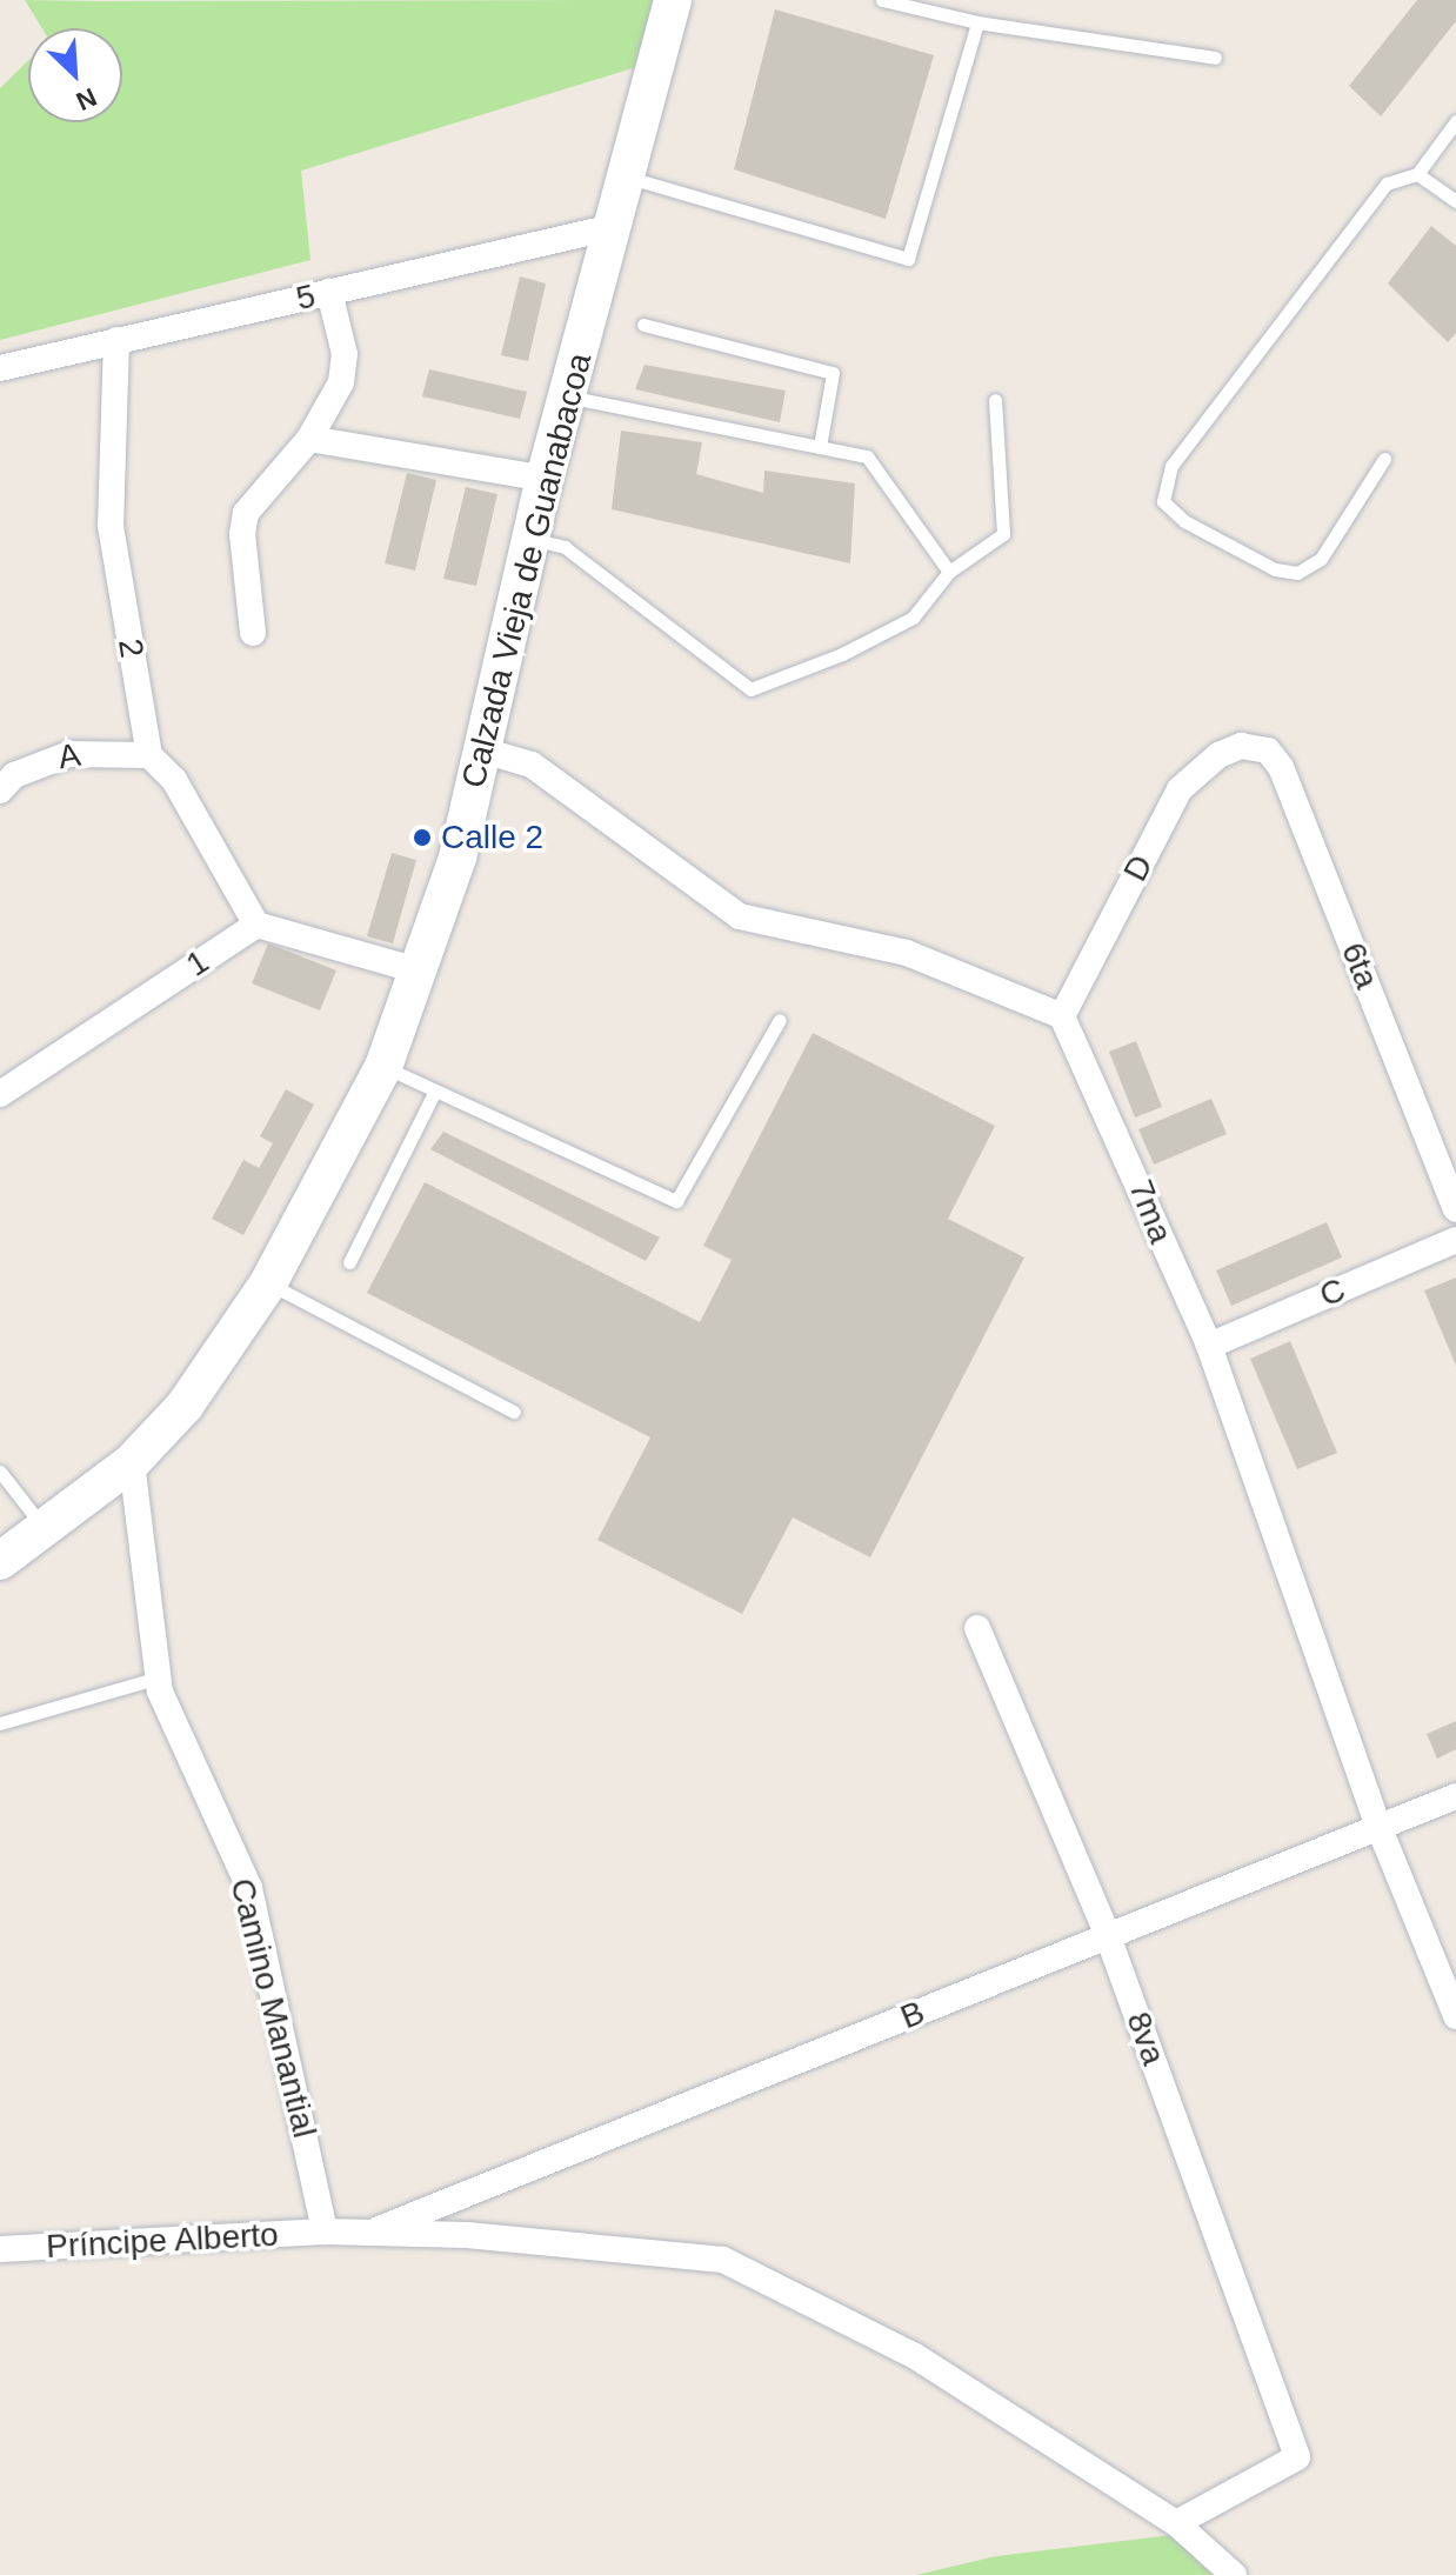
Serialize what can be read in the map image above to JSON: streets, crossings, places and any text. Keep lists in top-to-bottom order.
{
  "streets": {
    "main road": ["Calzada Vieja de Guanabacoa"],
    "street": [
      "5",
      "2",
      "A",
      "D",
      "1",
      "6ta",
      "7ma",
      "C",
      "Camino Manantial",
      "B",
      "8va",
      "Príncipe Alberto"
    ]
  },
  "crossings": [
    ["5", "Calzada Vieja de Guanabacoa"],
    ["5", "2"],
    ["Calzada Vieja de Guanabacoa", "Camino Manantial"],
    ["2", "A"],
    ["D", "6ta"],
    ["D", "7ma"],
    ["7ma", "C"],
    ["7ma", "B"],
    ["Camino Manantial", "Príncipe Alberto"],
    ["B", "8va"],
    ["B", "Príncipe Alberto"],
    ["8va", "Príncipe Alberto"]
  ],
  "places": ["Calle 2"],
  "north": "bottom right"
}
